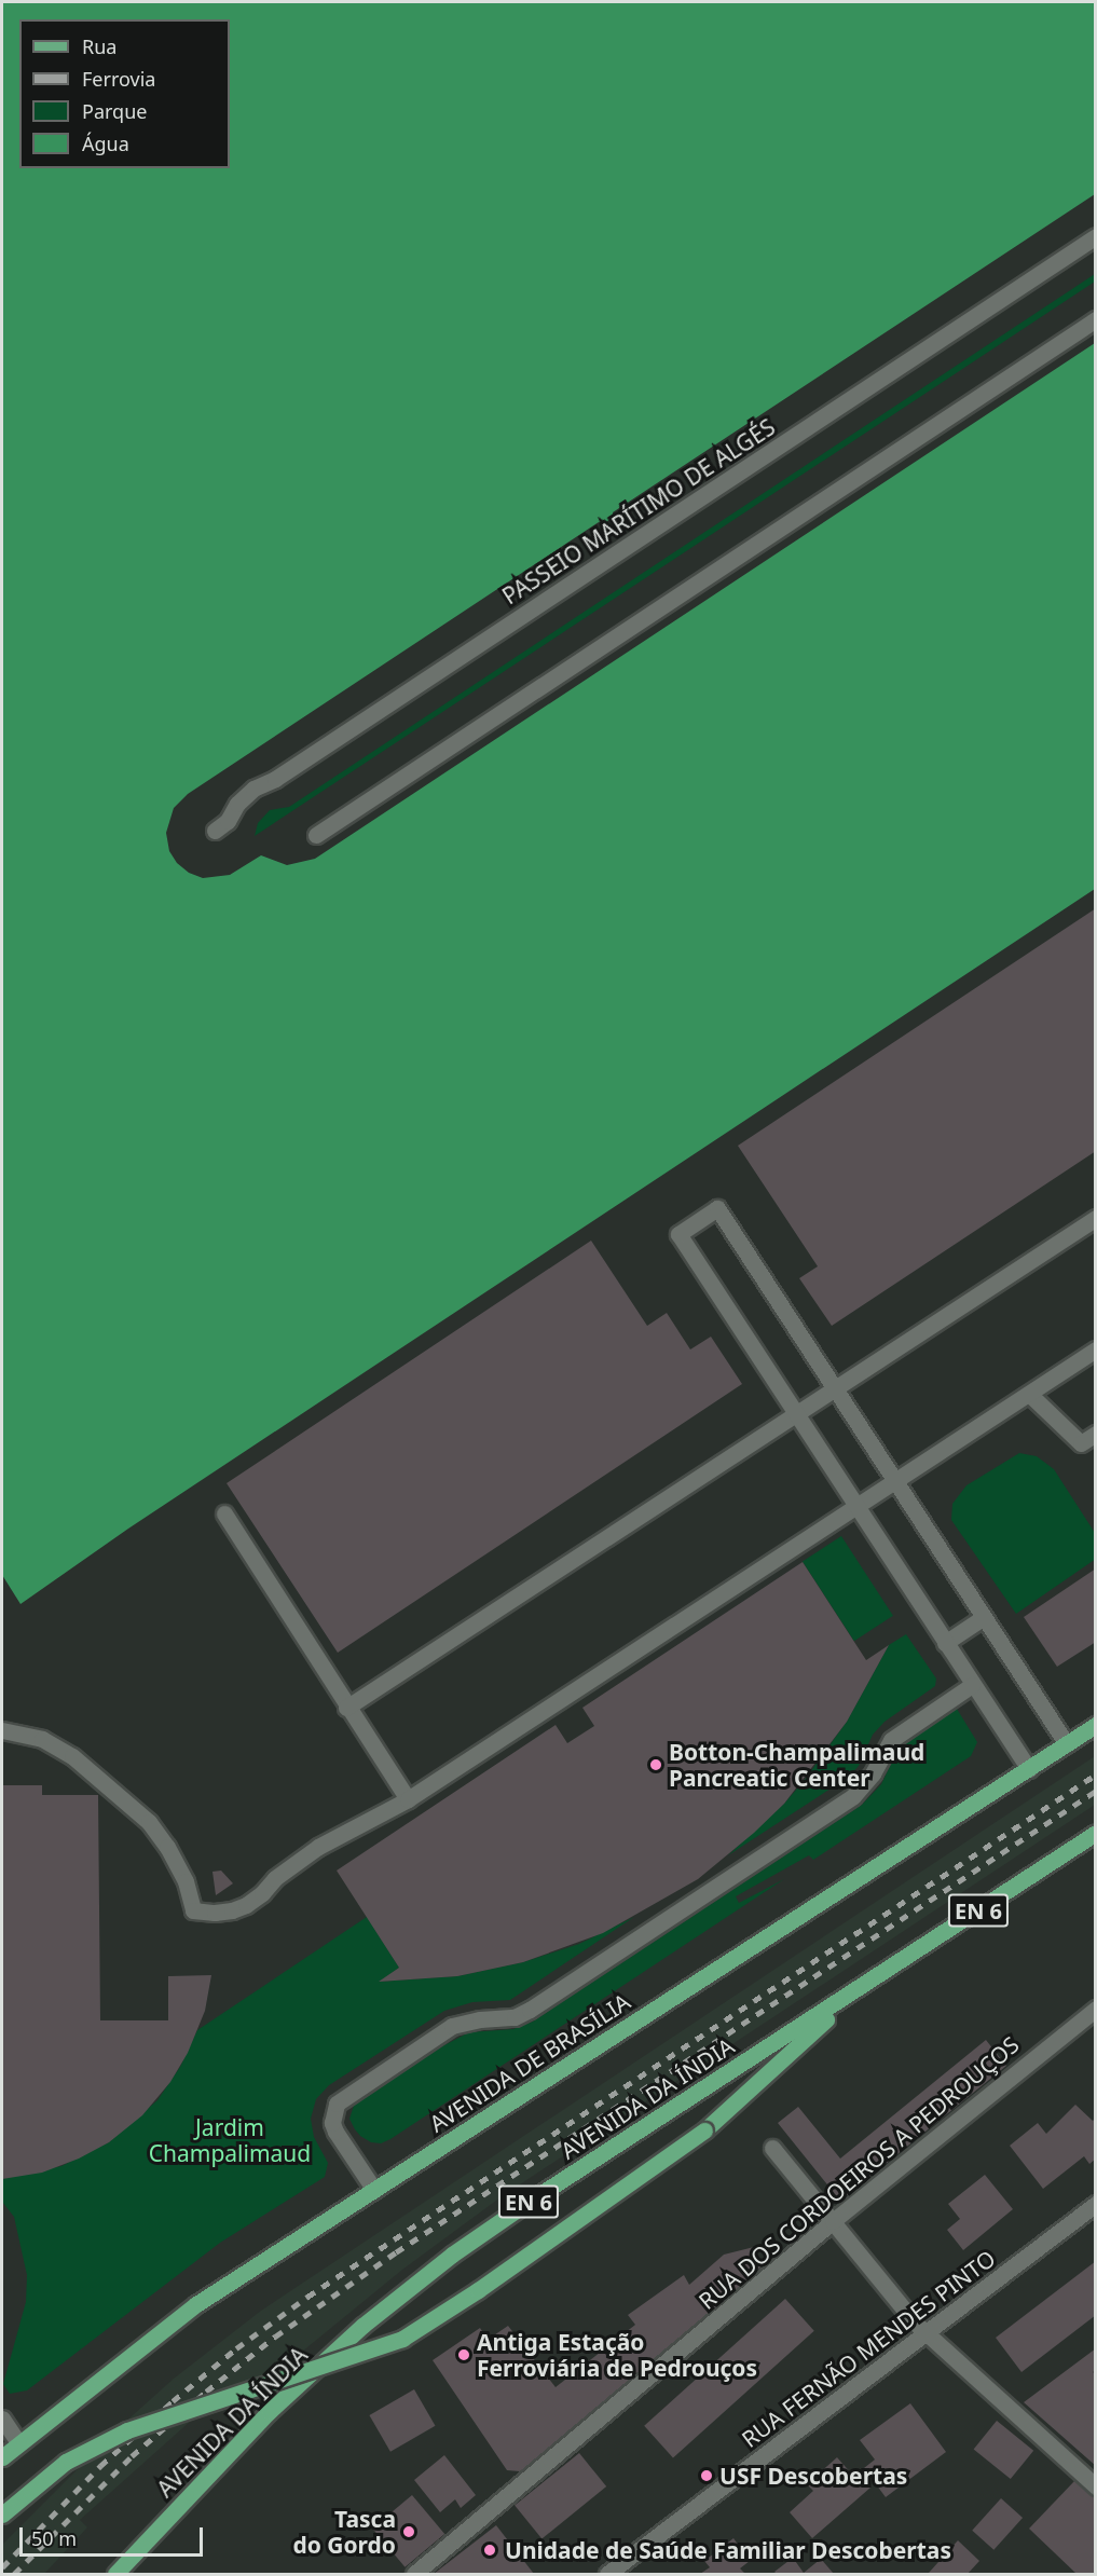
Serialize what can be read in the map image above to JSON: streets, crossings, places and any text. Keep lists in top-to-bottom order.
{
  "streets": {
    "main road": ["EN 6", "AVENIDA DE BRASÍLIA", "AVENIDA DA ÍNDIA"],
    "street": ["PASSEIO MARÍTIMO DE ALGÉS", "RUA DOS CORDOEIROS A PEDROUÇOS", "RUA FERNÃO MENDES PINTO"]
  },
  "parks": ["Jardim Champalimaud"],
  "places": [
    "Botton-Champalimaud Pancreatic Center",
    "Antiga Estação Ferroviária de Pedrouços",
    "USF Descobertas",
    "Tasca do Gordo",
    "Unidade de Saúde Familiar Descobertas"
  ],
  "legend": [
    "Rua",
    "Ferrovia",
    "Parque",
    "Água"
  ],
  "scale_bar": "50 m"
}
